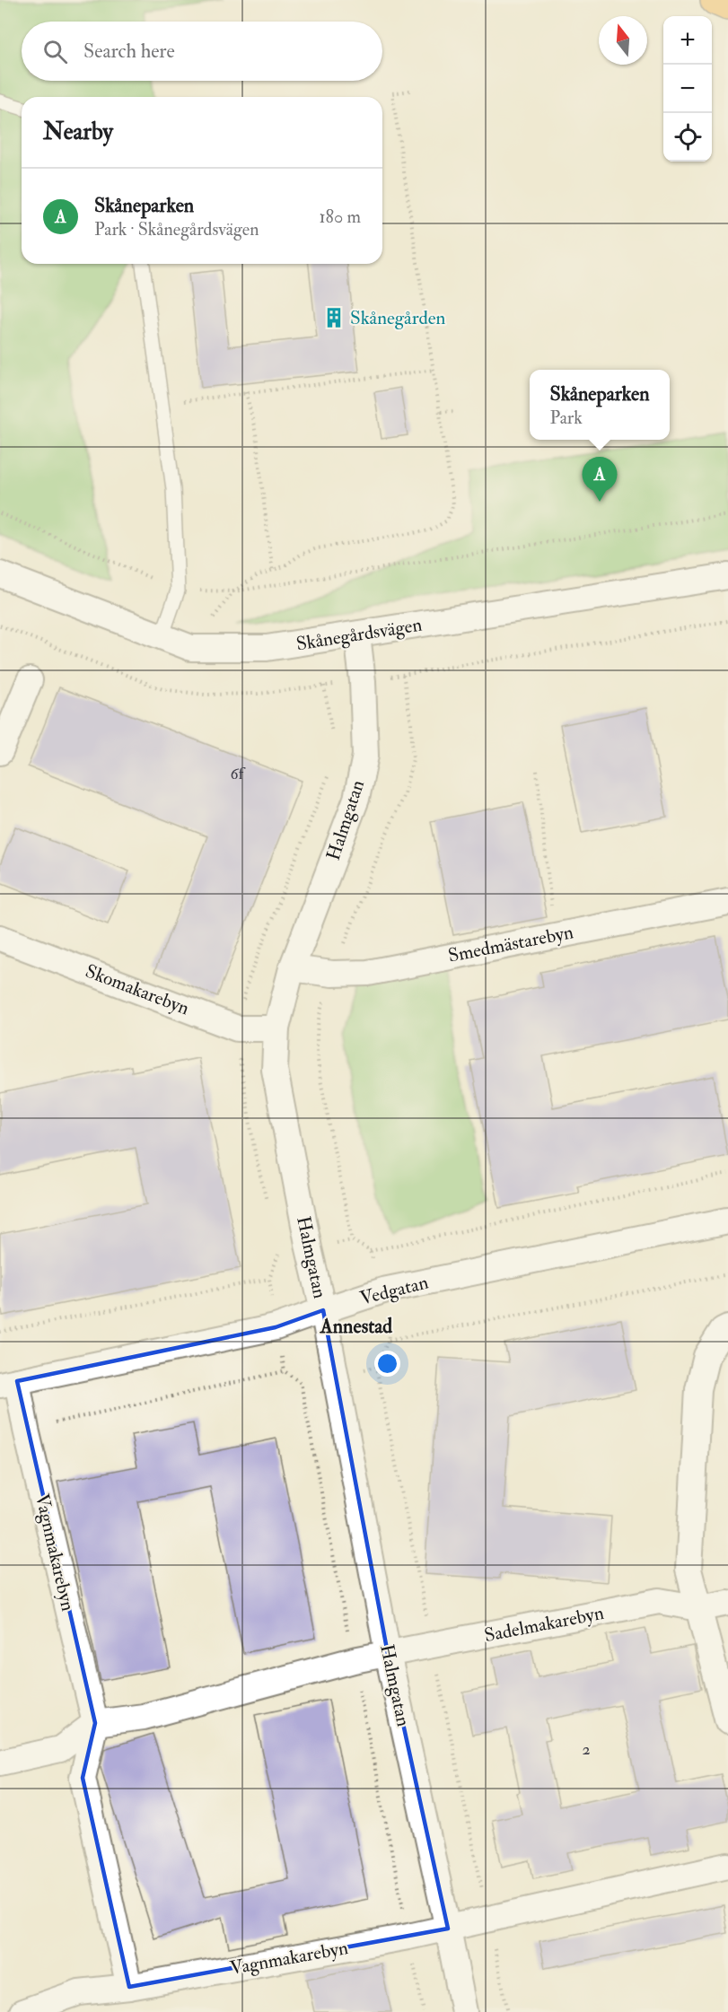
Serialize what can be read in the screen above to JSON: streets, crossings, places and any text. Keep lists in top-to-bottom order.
{
  "streets": {
    "street": [
      "Skånegårdsvägen",
      "Halmgatan",
      "Smedmästarebyn",
      "Skomakarebyn",
      "Vedgatan",
      "Vagnmakarebyn",
      "Sadelmakarebyn"
    ]
  },
  "crossings": [
    ["Skånegårdsvägen", "Halmgatan"],
    ["Halmgatan", "Smedmästarebyn"],
    ["Halmgatan", "Skomakarebyn"],
    ["Halmgatan", "Vedgatan"],
    ["Halmgatan", "Vagnmakarebyn"],
    ["Halmgatan", "Sadelmakarebyn"],
    ["Vedgatan", "Vagnmakarebyn"]
  ],
  "districts": ["Annestad"],
  "places": {
    "building": ["Skånegården"]
  },
  "house_numbers": ["6f", "2"],
  "north": "top",
  "page": {
    "map_buttons": ["+", "−"],
    "search": "Search here",
    "heading": "Nearby",
    "list": [
      {
        "mark": "A",
        "name": "Skåneparken",
        "note": "Park · Skånegårdsvägen",
        "value": "180 m"
      }
    ],
    "popup": ["Skåneparken", "Park"],
    "pins": "A"
  }
}
